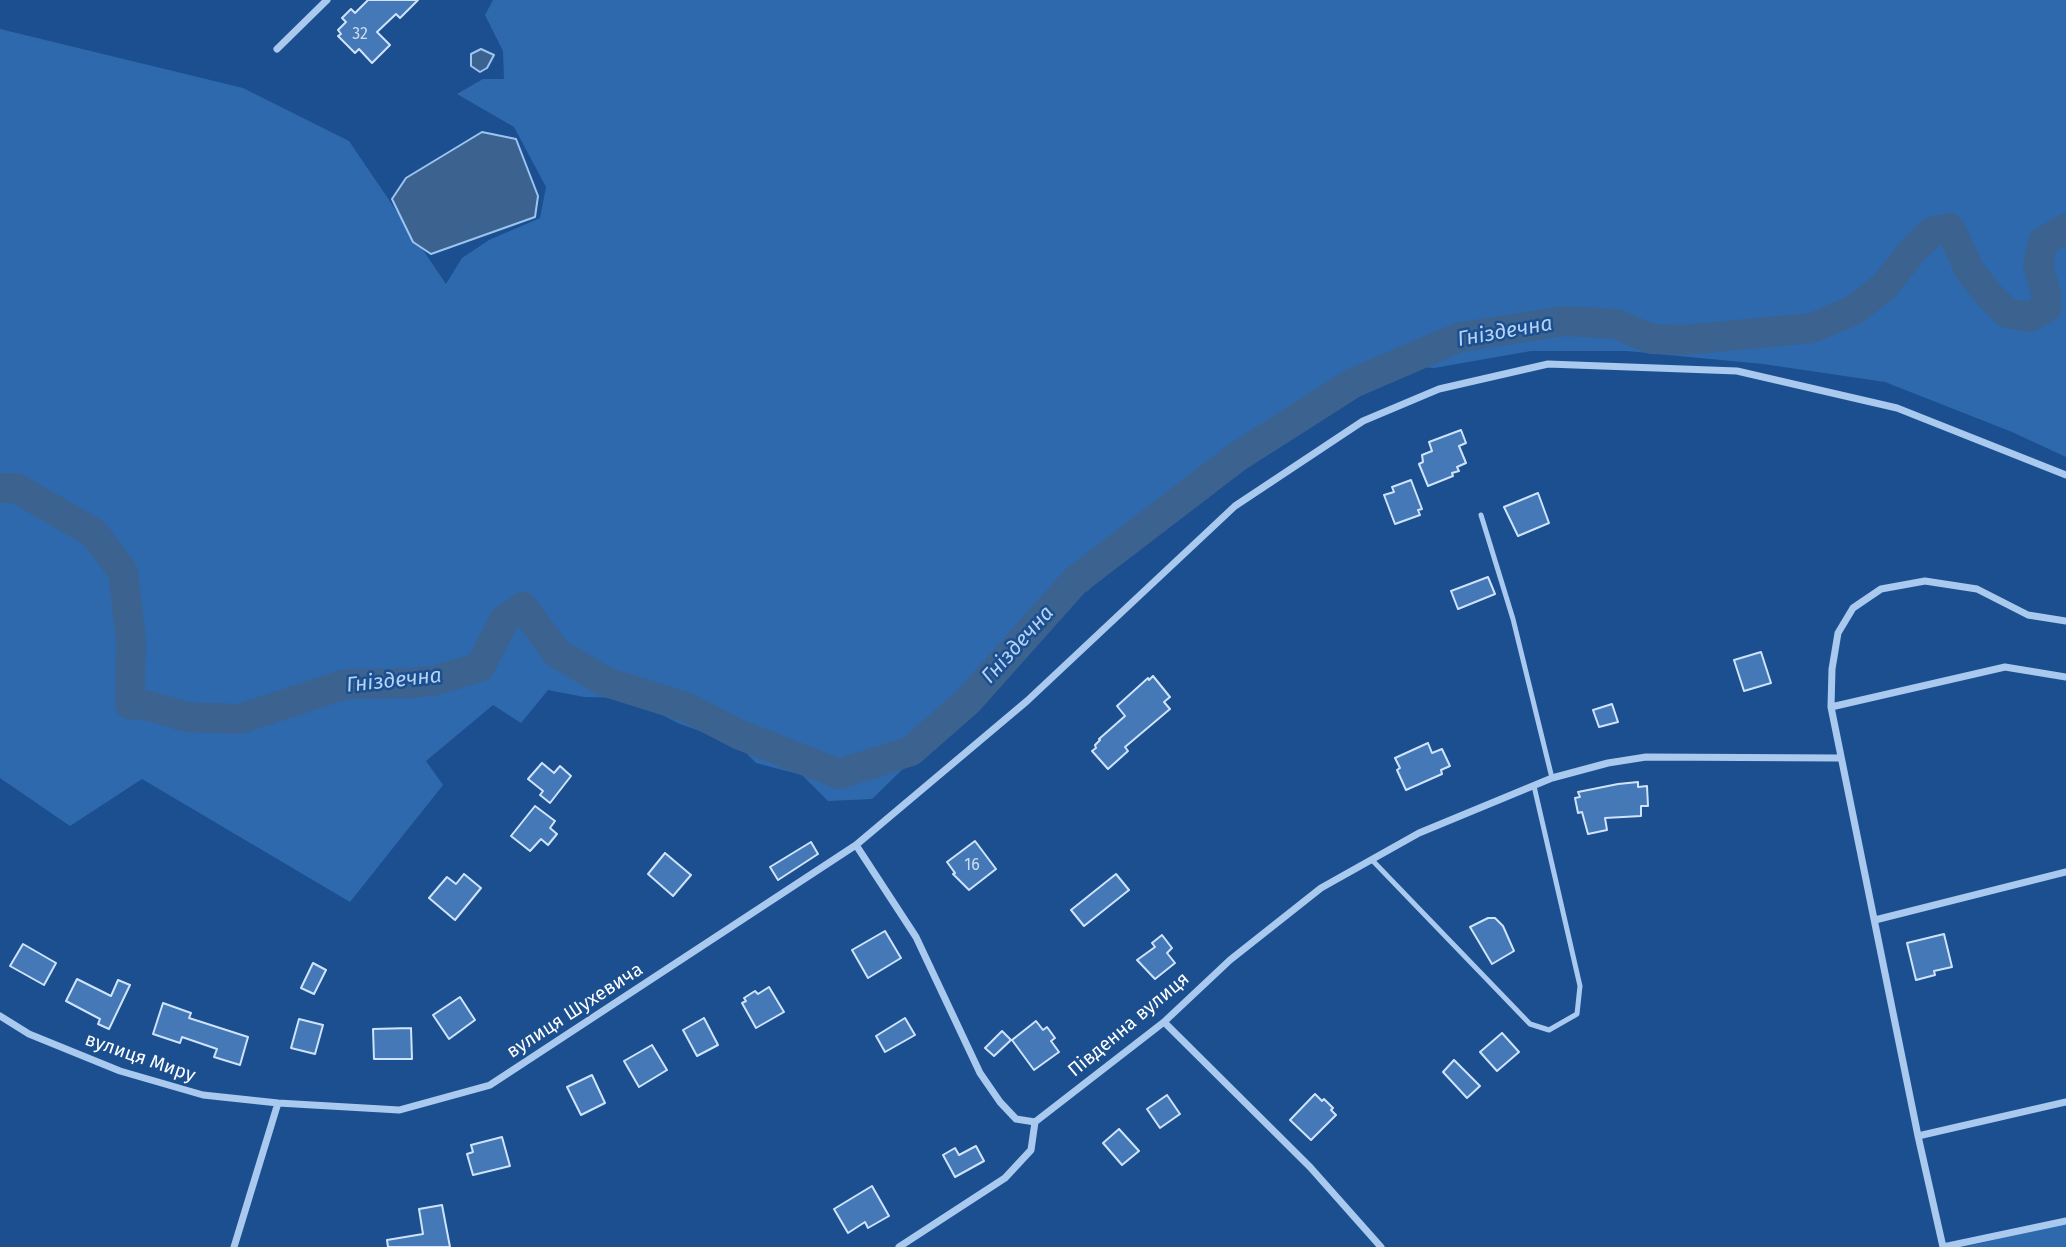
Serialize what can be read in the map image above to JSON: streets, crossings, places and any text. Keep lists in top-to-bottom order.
{
  "streets": {
    "street": ["вулиця Шухевича", "Південна вулиця", "вулиця Миру"]
  },
  "crossings": [
    ["вулиця Шухевича", "вулиця Миру"]
  ],
  "water": ["Гніздечна"],
  "house_numbers": ["32", "16"]
}
